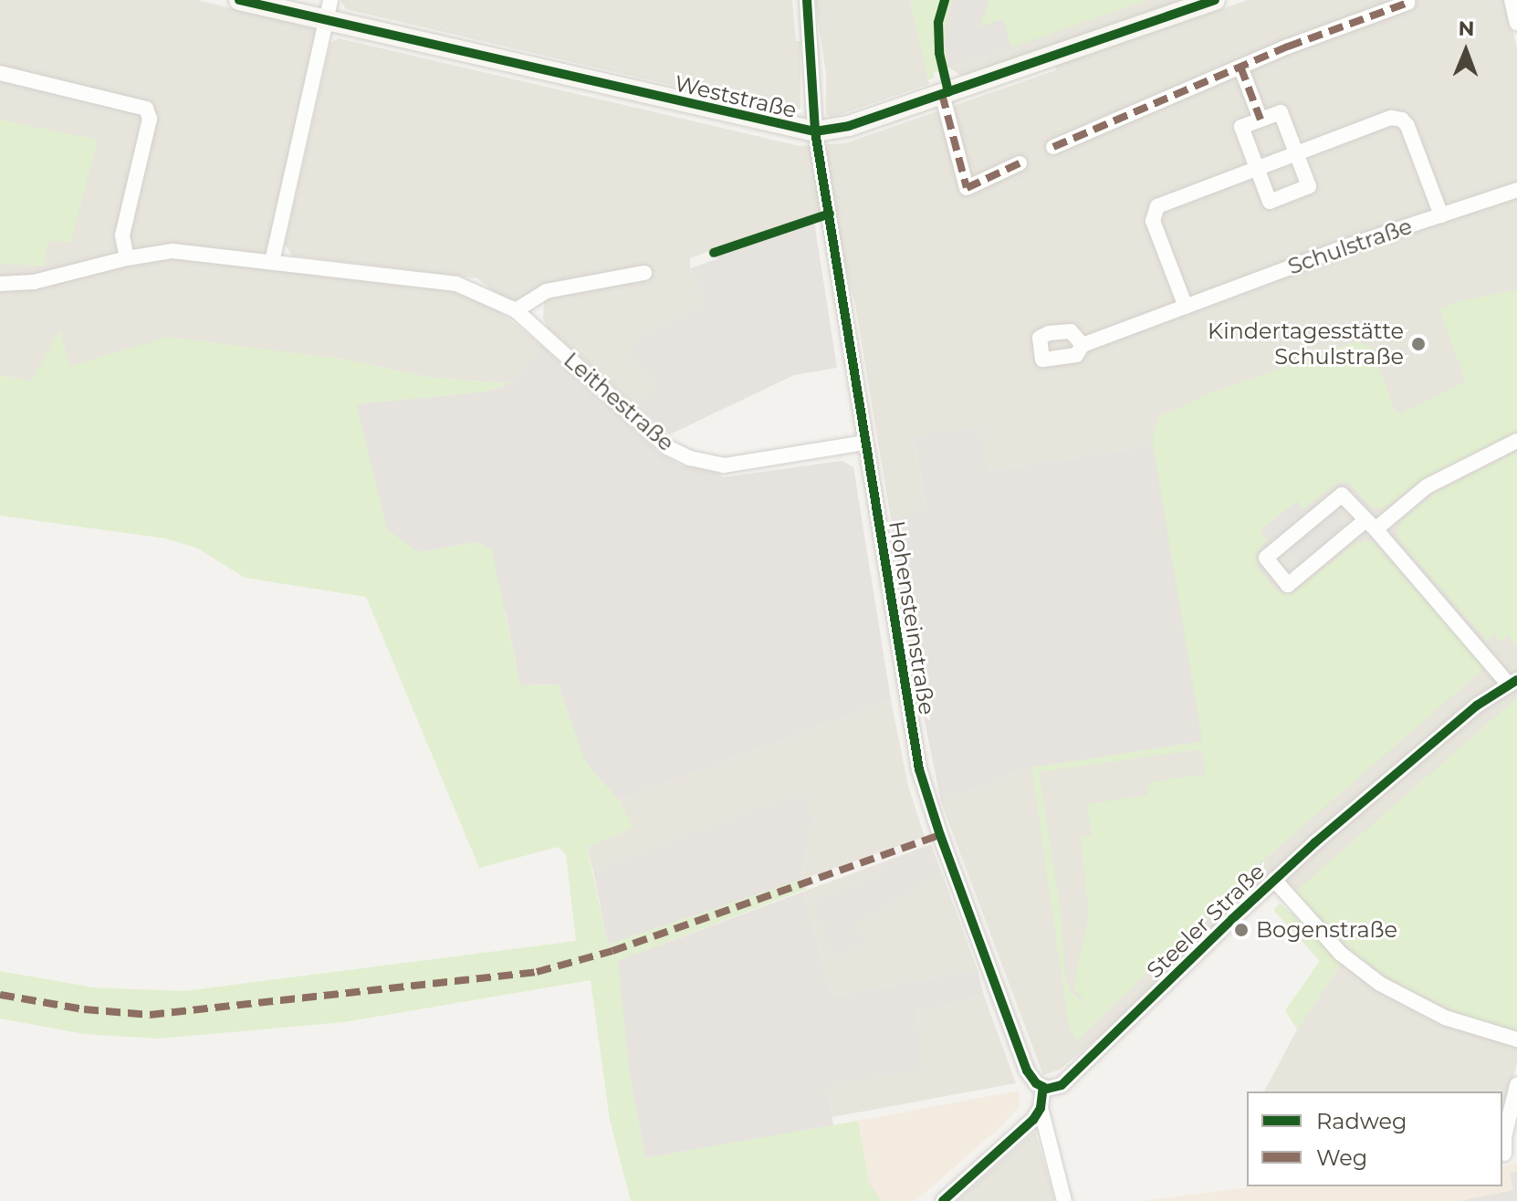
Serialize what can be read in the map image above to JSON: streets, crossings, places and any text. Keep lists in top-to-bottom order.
{
  "streets": {
    "street": [
      "Weststraße",
      "Schulstraße",
      "Leithestraße",
      "Hohensteinstraße",
      "Steeler Straße"
    ]
  },
  "crossings": [
    ["Weststraße", "Hohensteinstraße"],
    ["Leithestraße", "Hohensteinstraße"],
    ["Hohensteinstraße", "Steeler Straße"]
  ],
  "places": ["Kindertagesstätte Schulstraße", "Bogenstraße"],
  "legend": ["Radweg", "Weg"],
  "north": "top"
}
